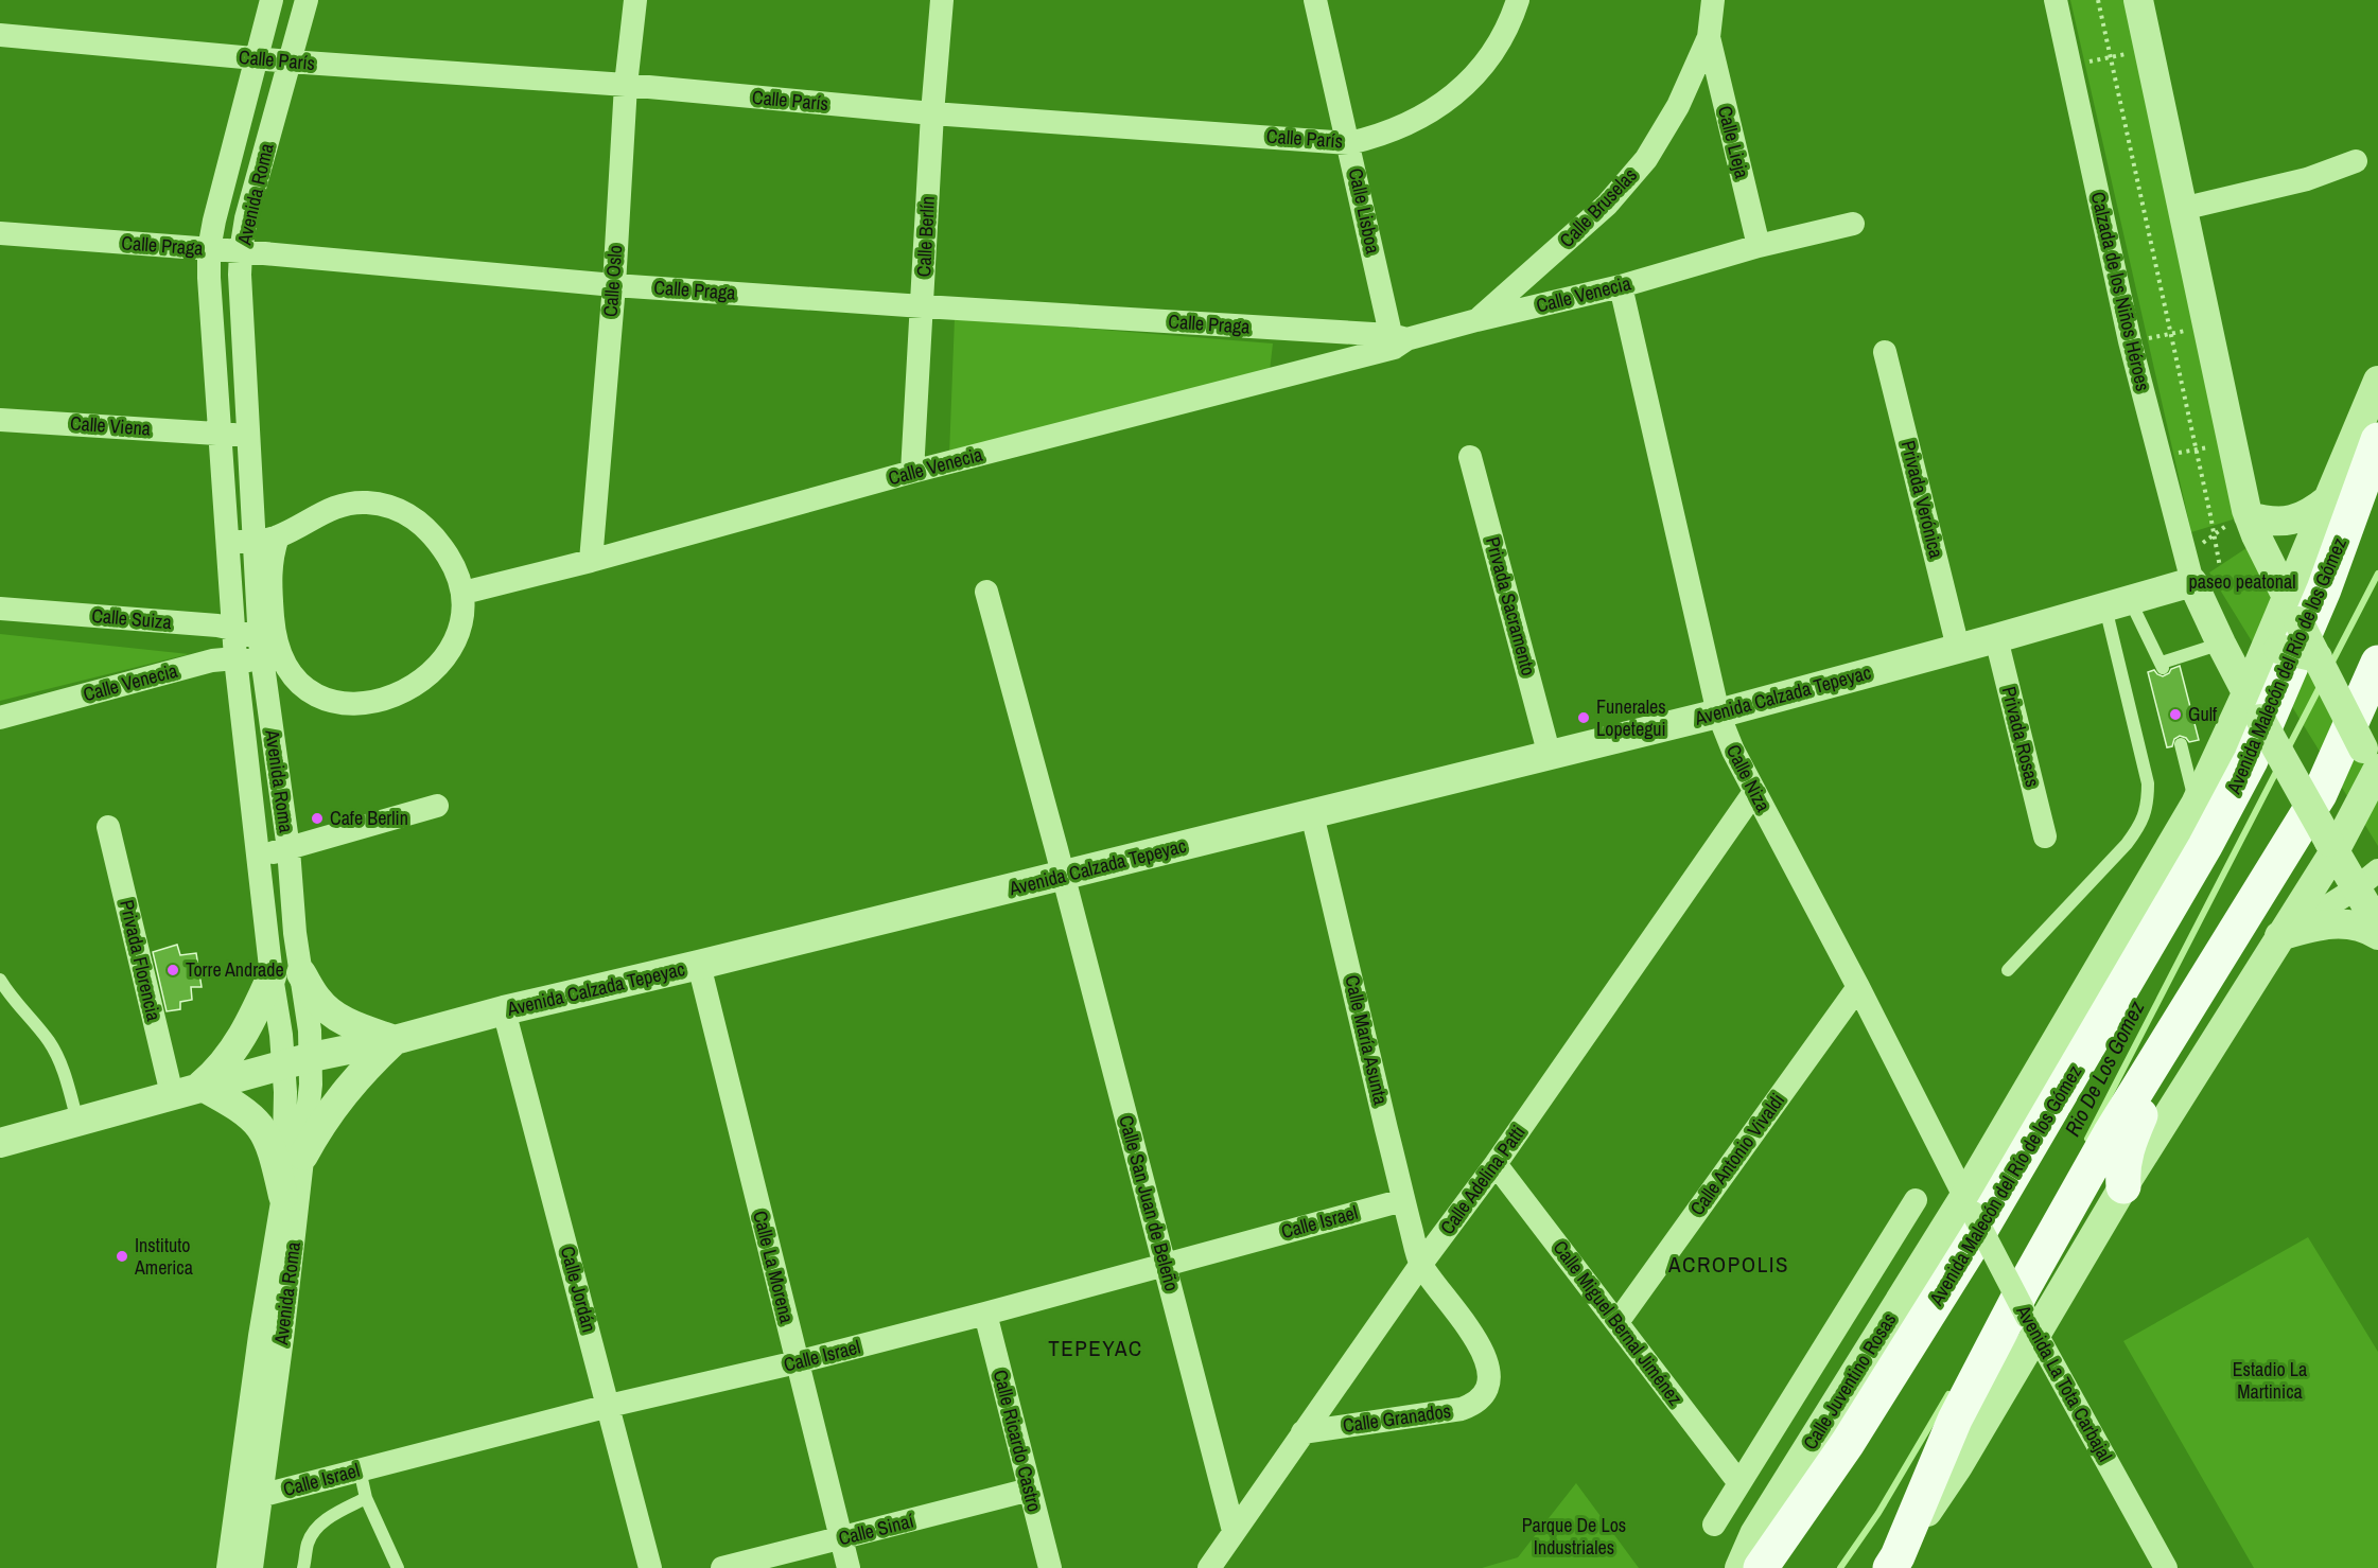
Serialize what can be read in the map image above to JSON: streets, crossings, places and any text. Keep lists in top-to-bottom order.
{
  "streets": {
    "main road": ["Avenida Malecón del Río de los Gómez"],
    "street": [
      "Calle París",
      "Calle Lieja",
      "Avenida Roma",
      "Calle Bruselas",
      "Calle Lisboa",
      "Calle Berlín",
      "Calle Praga",
      "Calle Oslo",
      "Calzada de los Niños Héroes",
      "Calle Venecia",
      "Calle Viena",
      "Privada Verónica",
      "Privada Sacramento",
      "Calle Suiza",
      "Avenida Calzada Tepeyac",
      "Privada Rosas",
      "Calle Niza",
      "Privada Florencia",
      "Calle María Asunta",
      "Calle Antonio Vivaldi",
      "Calle Adelina Patti",
      "Calle San Juan de Beleño",
      "Calle Israel",
      "Calle La Morena",
      "Calle Jordán",
      "Calle Miguel Bernal Jiménez",
      "Calle Juventino Rosas",
      "Avenida La Tota Carbajal",
      "Calle Granados",
      "Calle Ricardo Castro",
      "Calle Sinaí"
    ]
  },
  "crossings": [
    ["Calle París", "Avenida Roma"],
    ["Calle París", "Calle Lisboa"],
    ["Calle París", "Calle Berlín"],
    ["Calle París", "Calle Oslo"],
    ["Calle Lieja", "Calle Bruselas"],
    ["Calle Lieja", "Calle Venecia"],
    ["Avenida Roma", "Calle Praga"],
    ["Avenida Roma", "Calle Venecia"],
    ["Avenida Roma", "Calle Viena"],
    ["Avenida Roma", "Calle Suiza"],
    ["Avenida Roma", "Avenida Calzada Tepeyac"],
    ["Avenida Roma", "Calle Israel"],
    ["Calle Bruselas", "Calle Venecia"],
    ["Calle Lisboa", "Calle Praga"],
    ["Calle Lisboa", "Calle Venecia"],
    ["Calle Berlín", "Calle Praga"],
    ["Calle Berlín", "Calle Venecia"],
    ["Calle Praga", "Calle Oslo"],
    ["Calle Praga", "Calle Venecia"],
    ["Calle Oslo", "Calle Venecia"],
    ["Calzada de los Niños Héroes", "Avenida Calzada Tepeyac"],
    ["Calle Venecia", "Calle Suiza"],
    ["Calle Venecia", "Calle Niza"],
    ["Privada Verónica", "Avenida Calzada Tepeyac"],
    ["Privada Sacramento", "Avenida Calzada Tepeyac"],
    ["Avenida Malecón del Río de los Gómez", "Calle Niza"],
    ["Avenida Malecón del Río de los Gómez", "Calle Juventino Rosas"],
    ["Avenida Malecón del Río de los Gómez", "Avenida La Tota Carbajal"],
    ["Avenida Calzada Tepeyac", "Privada Rosas"],
    ["Avenida Calzada Tepeyac", "Calle Niza"],
    ["Avenida Calzada Tepeyac", "Privada Florencia"],
    ["Avenida Calzada Tepeyac", "Calle María Asunta"],
    ["Avenida Calzada Tepeyac", "Calle San Juan de Beleño"],
    ["Avenida Calzada Tepeyac", "Calle La Morena"],
    ["Avenida Calzada Tepeyac", "Calle Jordán"],
    ["Calle Niza", "Calle Antonio Vivaldi"],
    ["Calle Niza", "Calle Adelina Patti"],
    ["Calle Niza", "Calle Juventino Rosas"],
    ["Calle Niza", "Avenida La Tota Carbajal"],
    ["Calle María Asunta", "Calle Adelina Patti"],
    ["Calle María Asunta", "Calle Israel"],
    ["Calle María Asunta", "Calle Granados"],
    ["Calle Antonio Vivaldi", "Calle Miguel Bernal Jiménez"],
    ["Calle Adelina Patti", "Calle San Juan de Beleño"],
    ["Calle Adelina Patti", "Calle Miguel Bernal Jiménez"],
    ["Calle Adelina Patti", "Calle Granados"],
    ["Calle San Juan de Beleño", "Calle Israel"],
    ["Calle Israel", "Calle La Morena"],
    ["Calle Israel", "Calle Jordán"],
    ["Calle Israel", "Calle Ricardo Castro"],
    ["Calle La Morena", "Calle Sinaí"],
    ["Calle Miguel Bernal Jiménez", "Calle Juventino Rosas"],
    ["Calle Juventino Rosas", "Avenida La Tota Carbajal"],
    ["Calle Ricardo Castro", "Calle Sinaí"]
  ],
  "districts": ["ACROPOLIS", "TEPEYAC"],
  "water": ["Rio De Los Gomez"],
  "parks": ["paseo peatonal", "Estadio La Martinica", "Parque De Los Industriales"],
  "places": [
    "Gulf",
    "Funerales Lopetegui",
    "Cafe Berlin",
    "Torre Andrade",
    "Instituto America"
  ]
}
